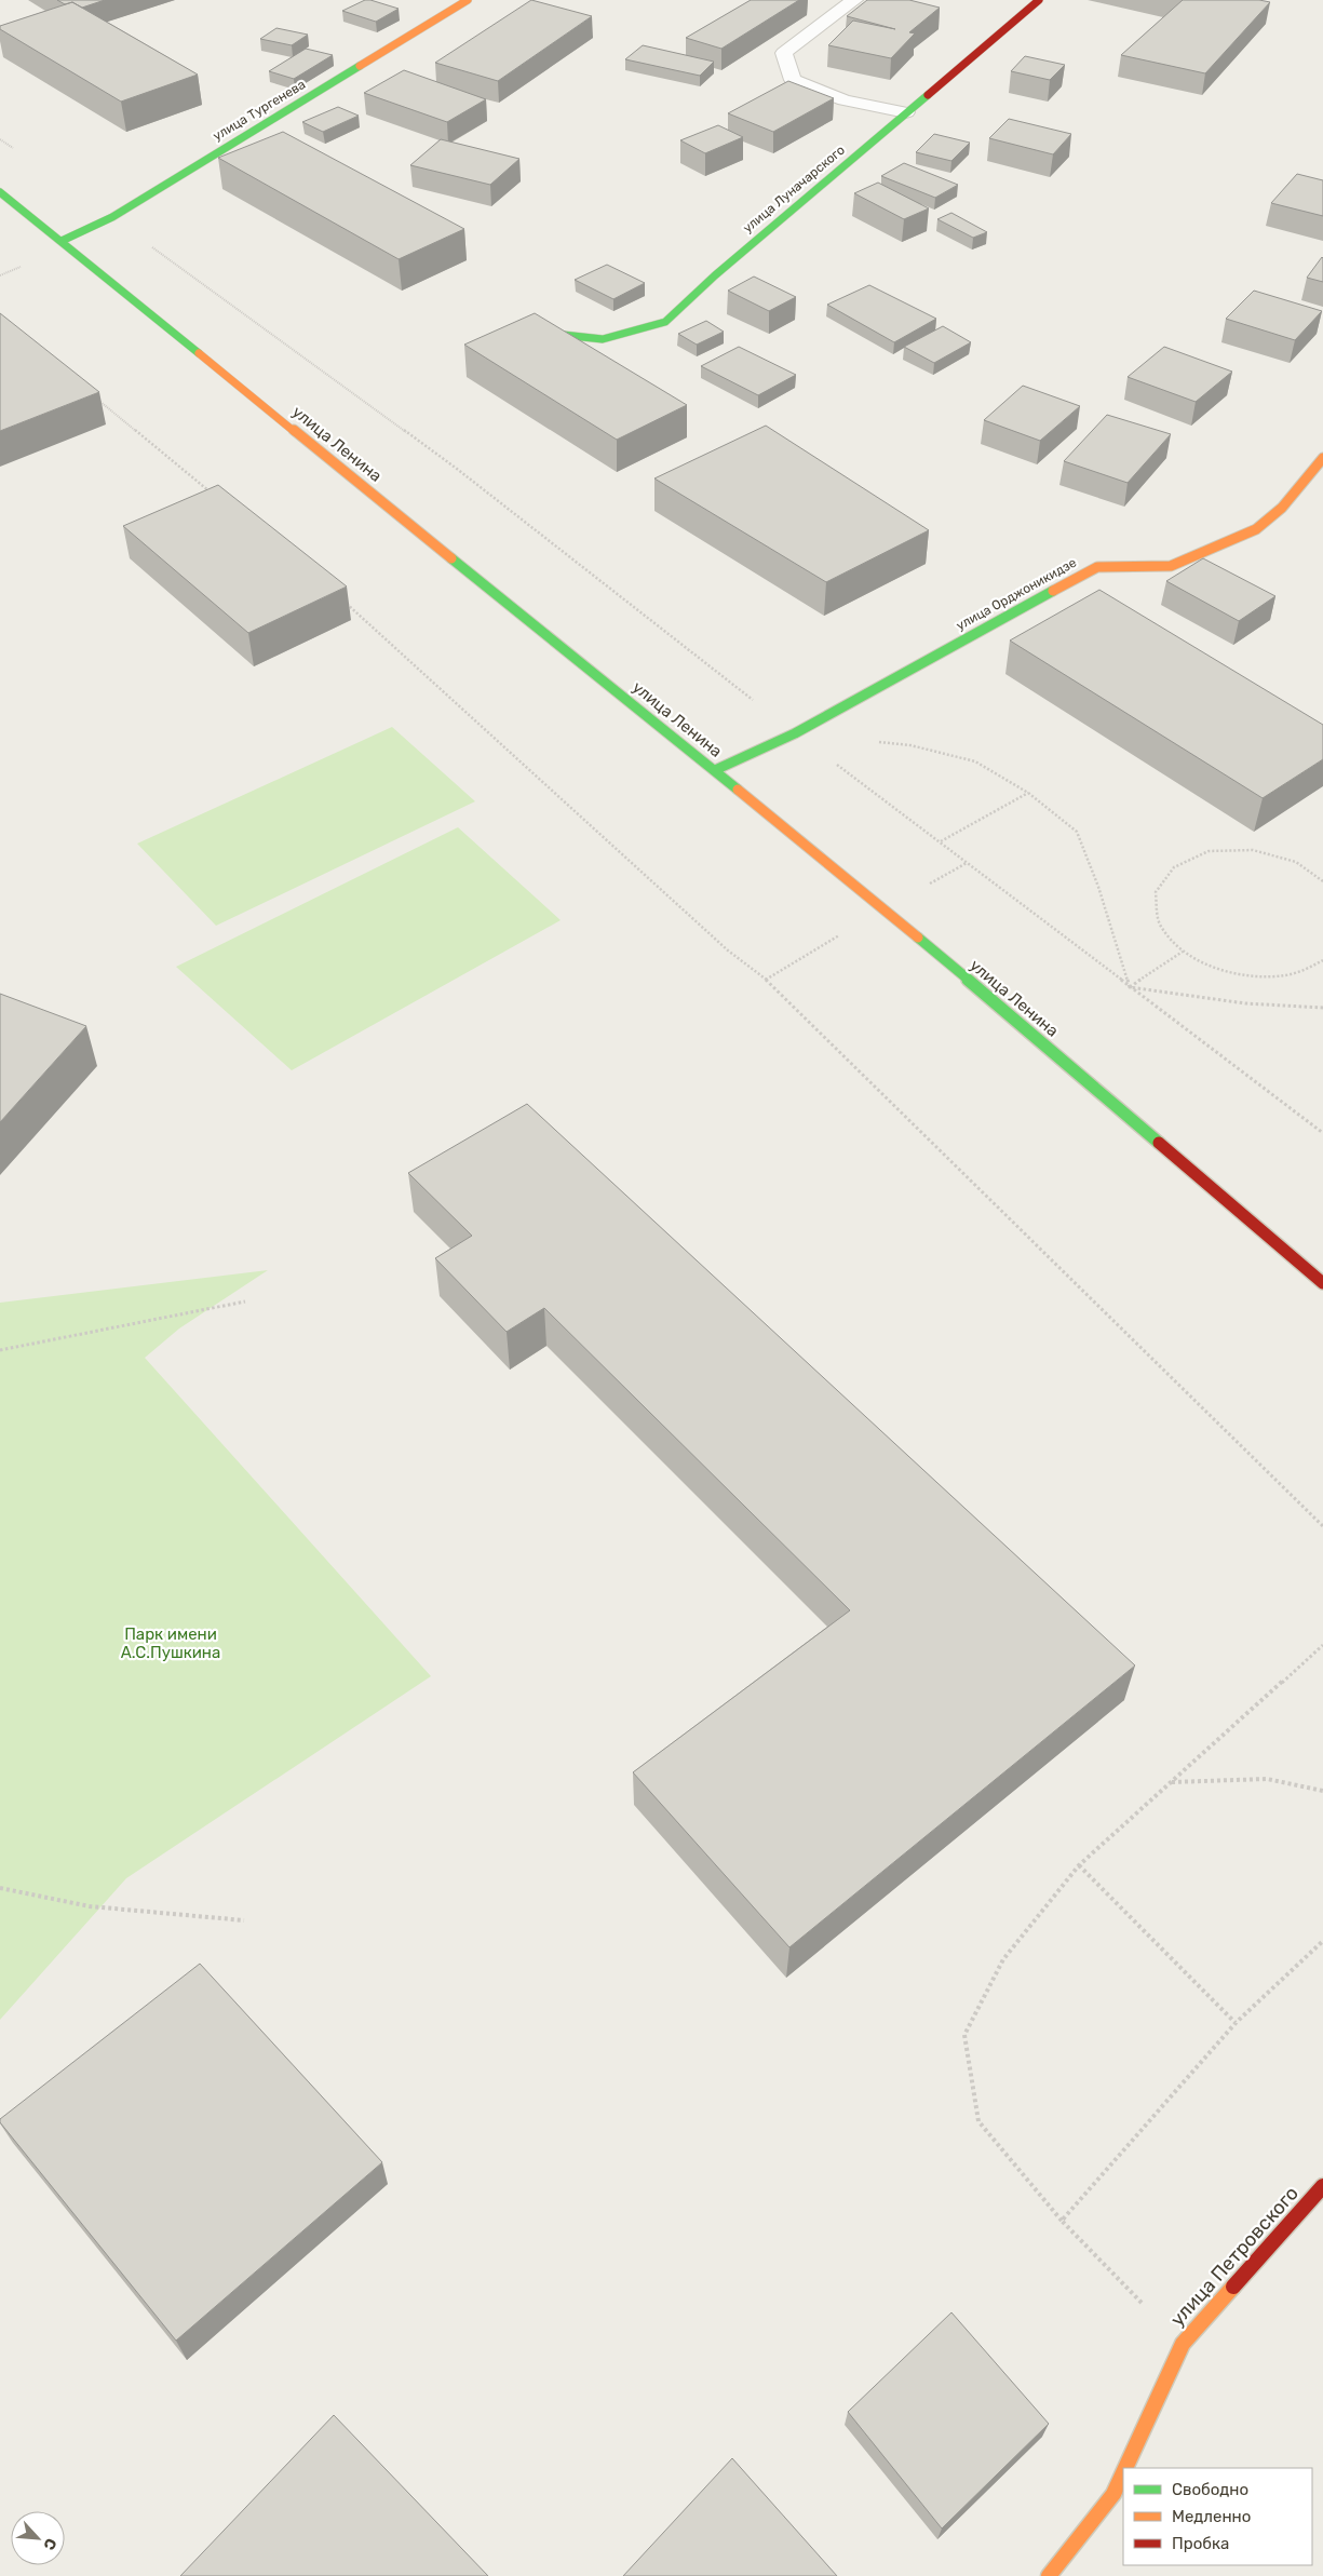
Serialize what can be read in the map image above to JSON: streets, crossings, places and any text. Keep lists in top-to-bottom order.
{
  "streets": {
    "street": [
      "улица Тургенева",
      "улица Луначарского",
      "улица Ленина",
      "улица Орджоникидзе",
      "улица Петровского"
    ]
  },
  "crossings": [
    ["улица Тургенева", "улица Ленина"],
    ["улица Ленина", "улица Орджоникидзе"]
  ],
  "parks": ["Парк имени А.С.Пушкина"],
  "legend": ["Свободно", "Медленно", "Пробка"],
  "north": "bottom right"
}
